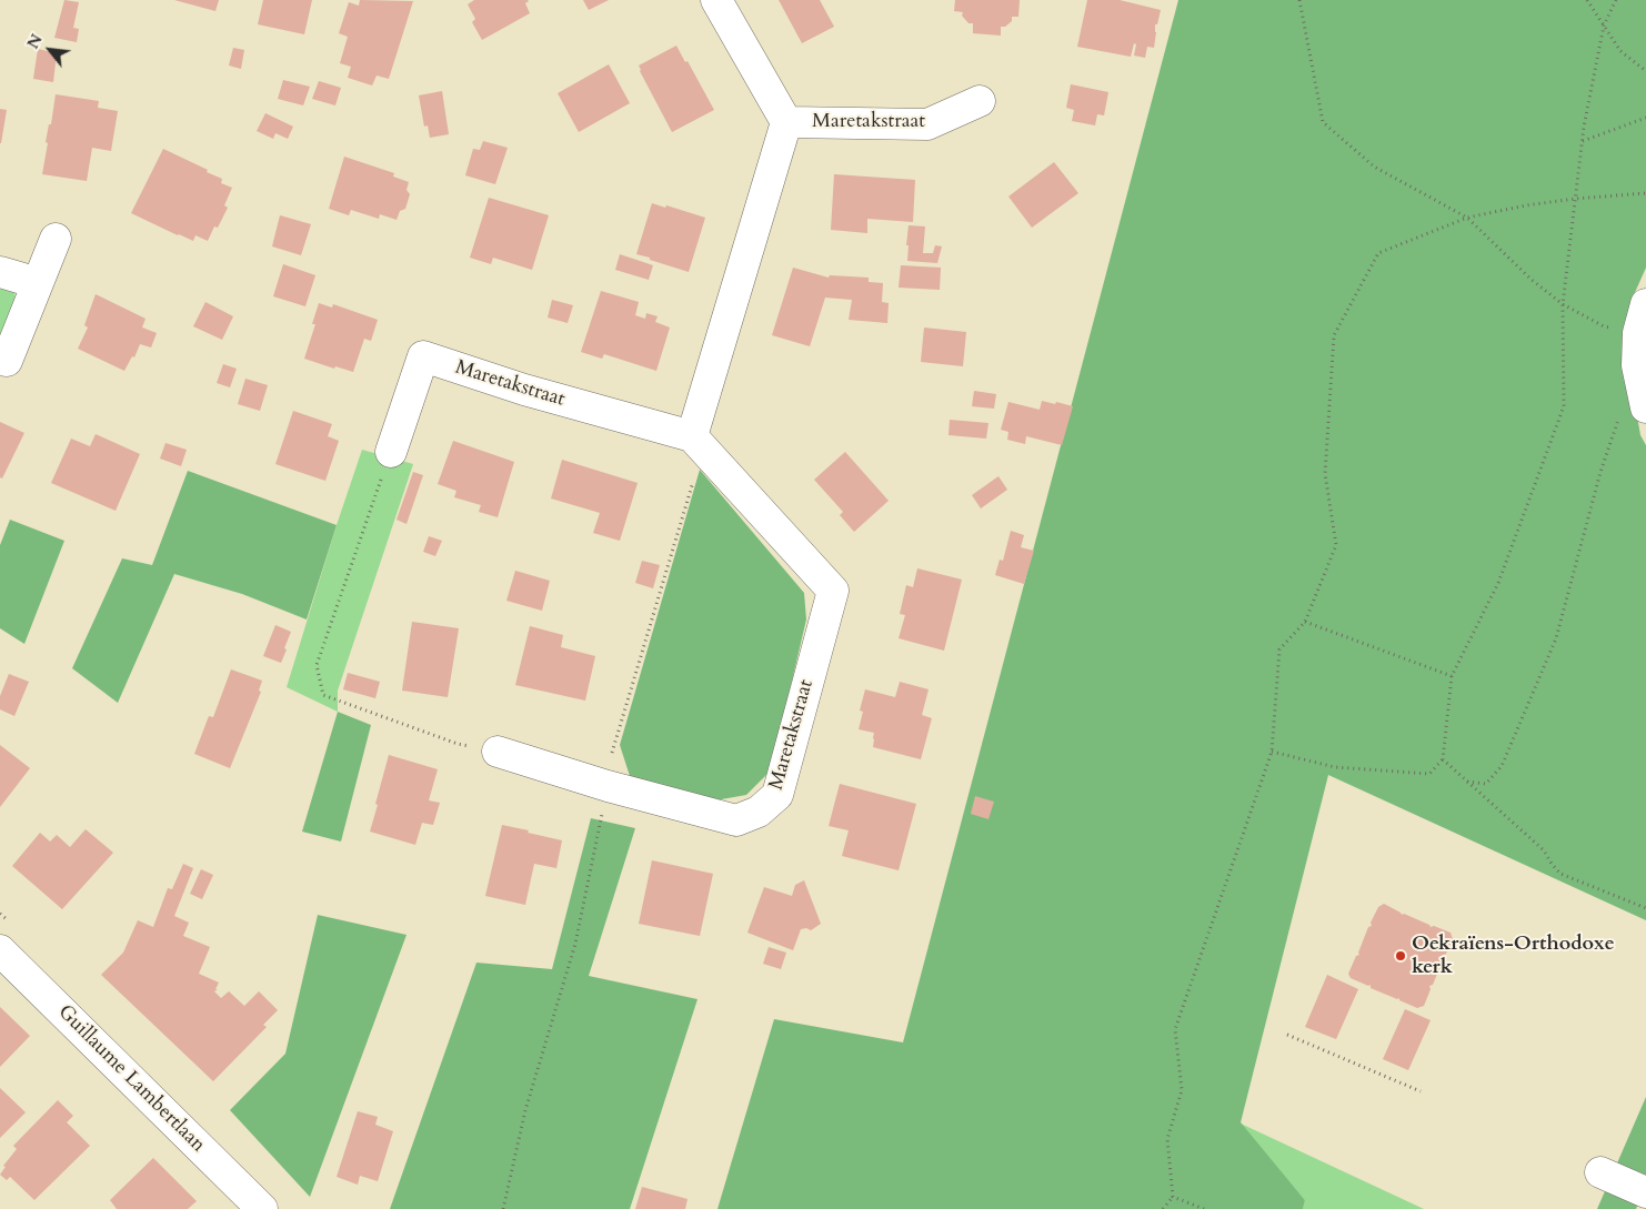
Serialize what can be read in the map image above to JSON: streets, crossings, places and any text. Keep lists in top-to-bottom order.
{
  "streets": {
    "street": ["Maretakstraat", "Guillaume Lambertlaan"]
  },
  "places": ["Oekraïens-Orthodoxe kerk"],
  "north": "top left"
}
